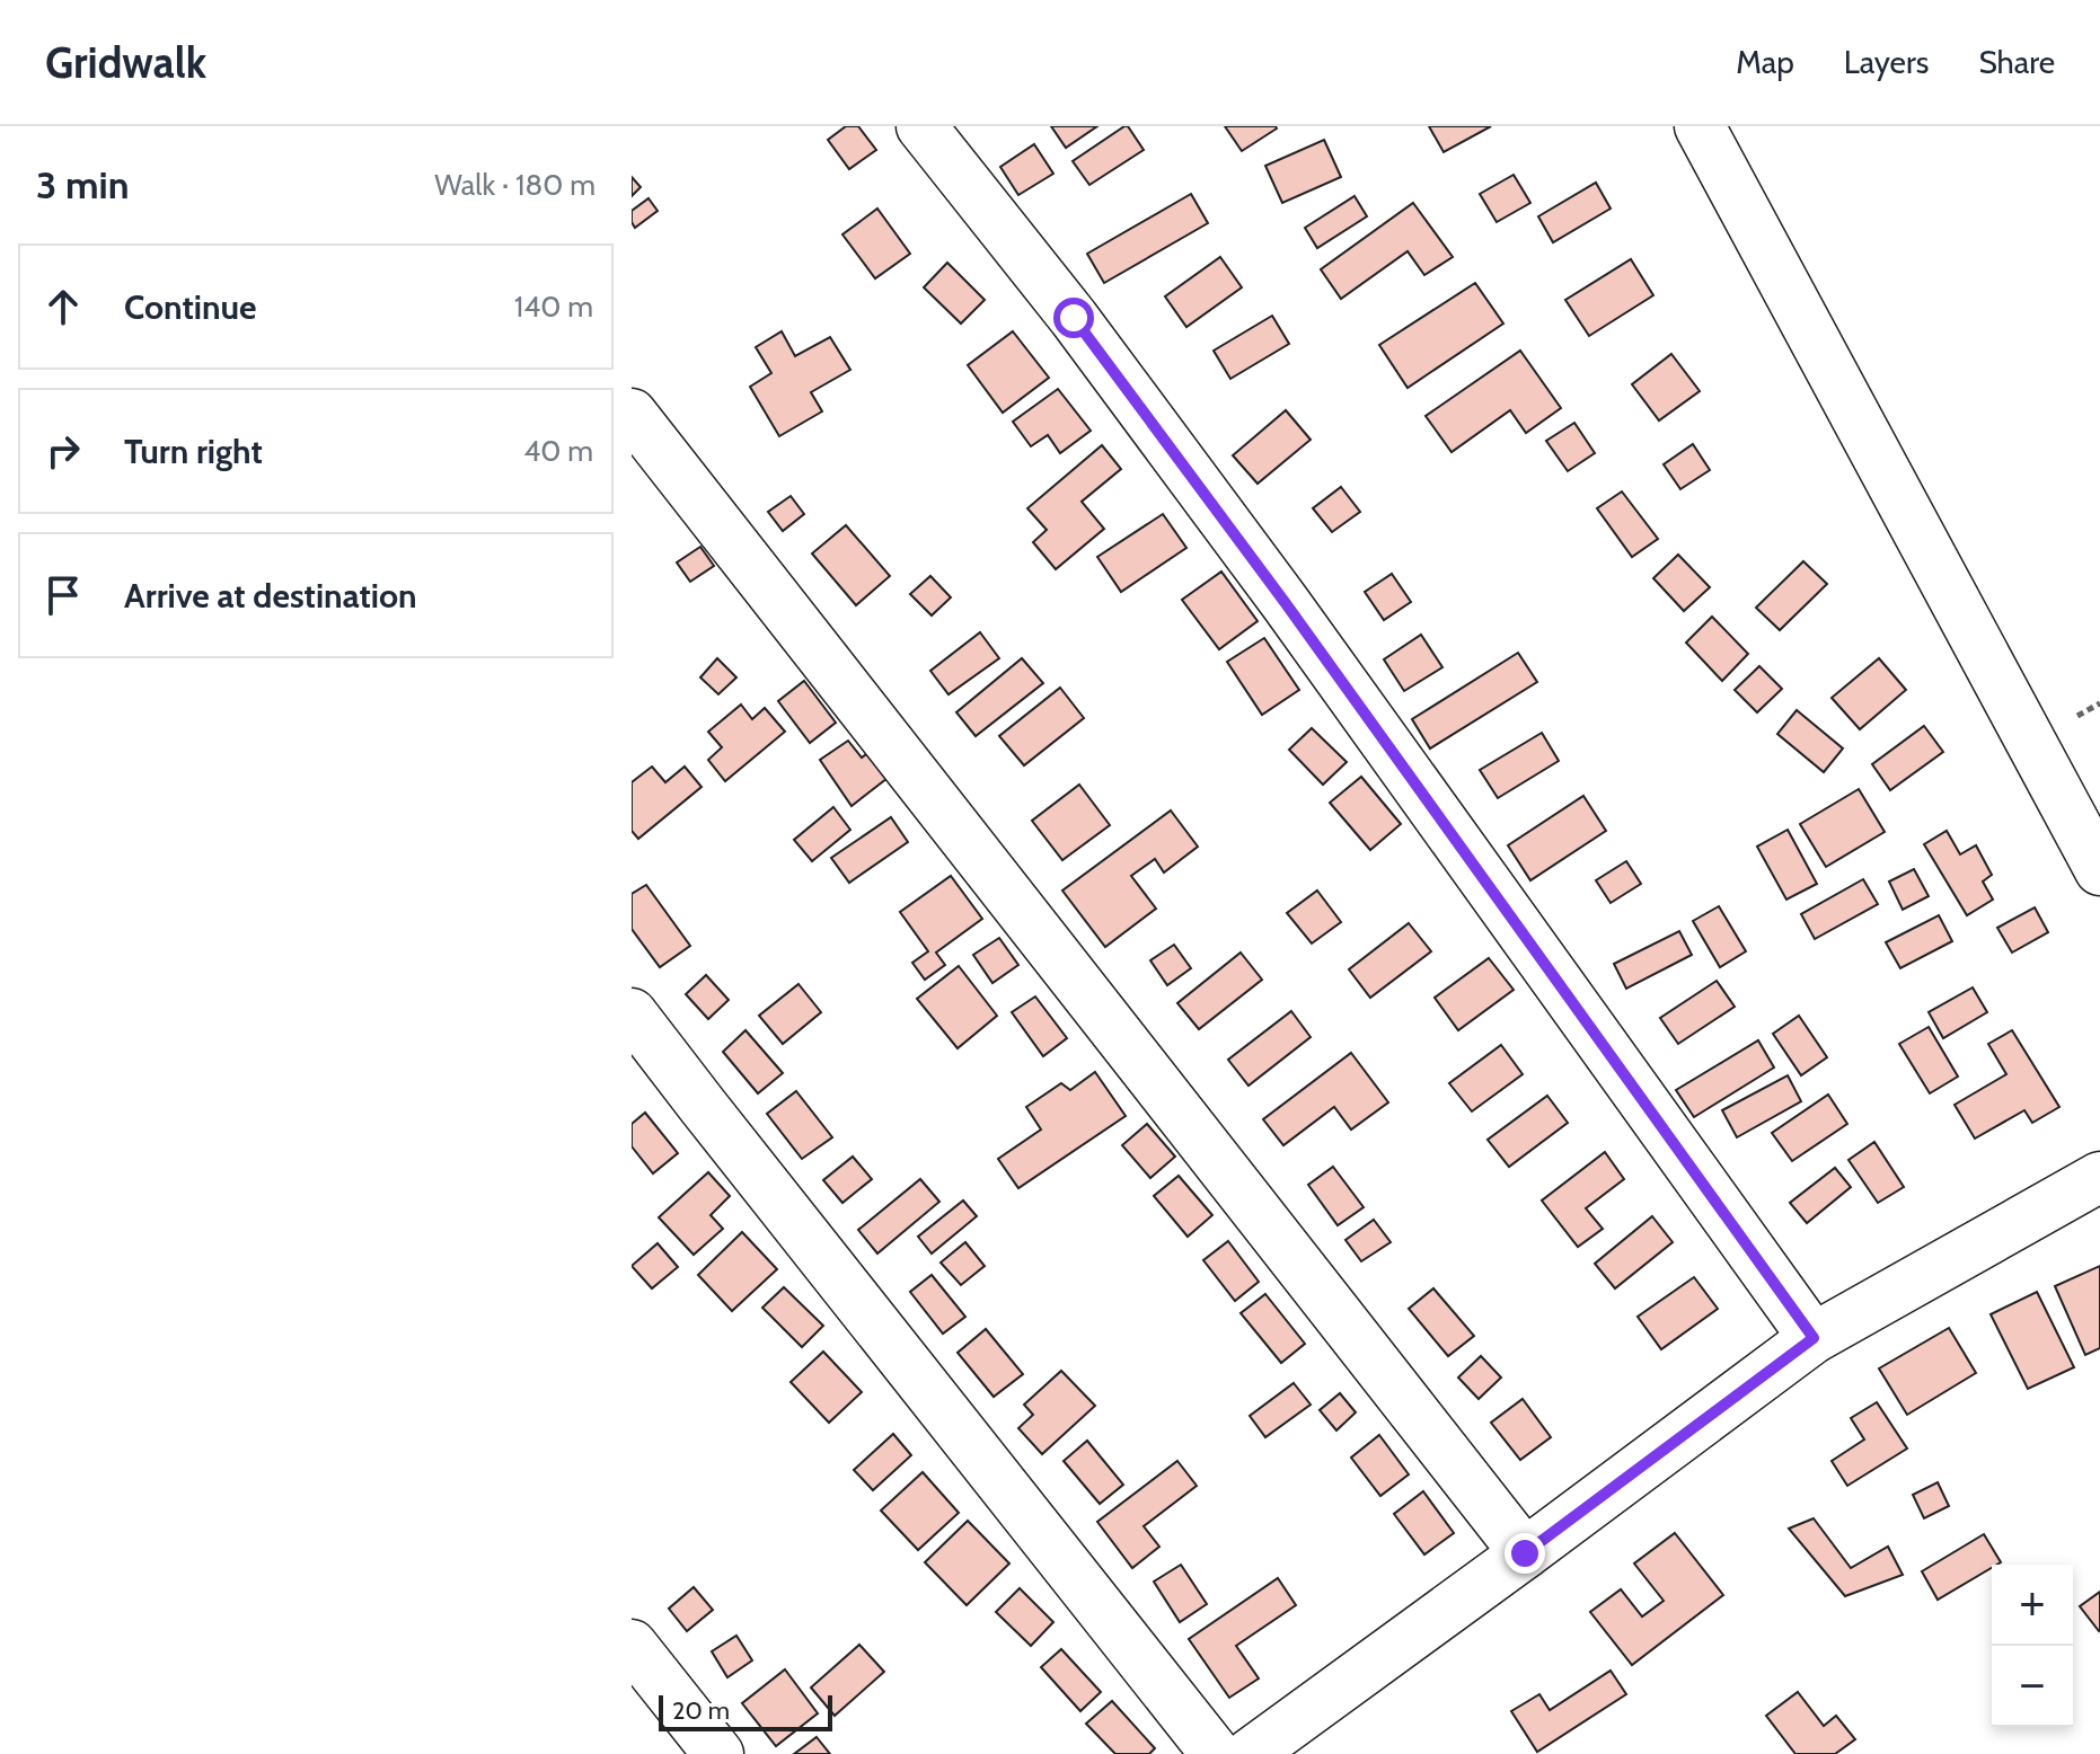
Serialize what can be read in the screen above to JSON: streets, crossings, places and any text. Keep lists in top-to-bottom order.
{
  "scale_bar": "20 m",
  "page": {
    "header": "Gridwalk",
    "nav": ["Map", "Layers", "Share"],
    "heading": ["3 min", "Walk · 180 m"],
    "list": [
      ["Continue", "140 m"],
      ["Turn right", "40 m"],
      "Arrive at destination"
    ],
    "map_buttons": ["+", "−"],
    "scale": "20 m"
  }
}
